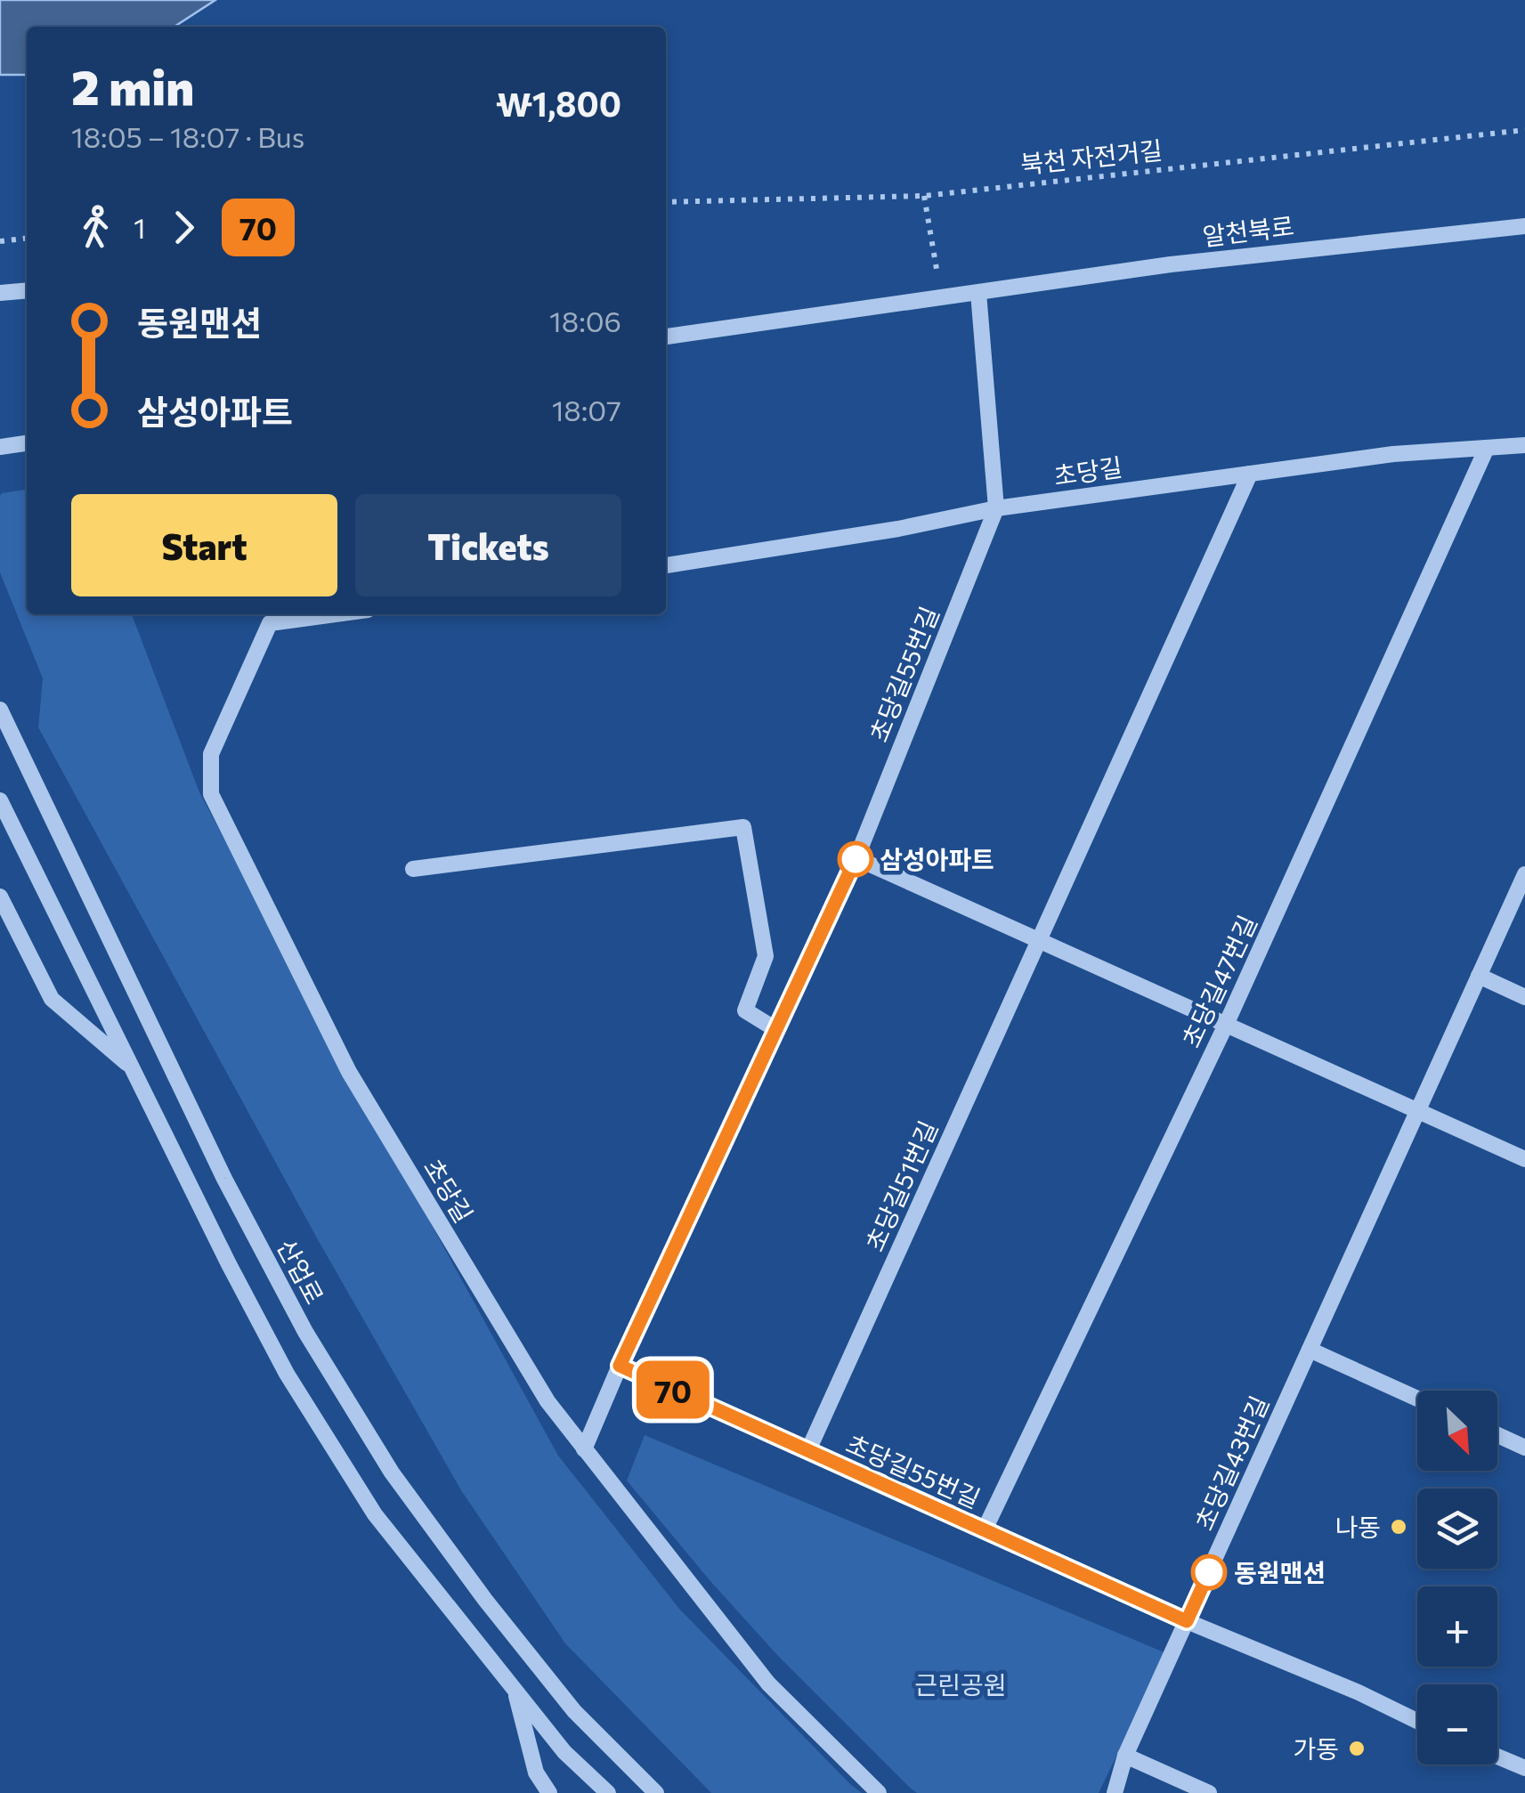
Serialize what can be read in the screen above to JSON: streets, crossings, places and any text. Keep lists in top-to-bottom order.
{
  "streets": {
    "street": [
      "알천북로",
      "초당길",
      "초당길55번길",
      "초당길47번길",
      "초당길51번길",
      "산업로",
      "초당길43번길"
    ],
    "path": ["북천 자전거길"]
  },
  "crossings": [
    ["초당길", "초당길55번길"],
    ["초당길", "초당길47번길"],
    ["초당길", "초당길51번길"],
    ["초당길55번길", "초당길47번길"],
    ["초당길55번길", "초당길51번길"],
    ["초당길55번길", "초당길43번길"]
  ],
  "parks": ["근린공원"],
  "places": [
    "삼성아파트",
    "나동",
    "동원맨션",
    "가동"
  ],
  "lines": ["bus line 70"],
  "north": "bottom right",
  "page": {
    "on_map": "70",
    "heading": ["2 min", "18:05 – 18:07 · Bus", "₩1,800"],
    "legs": ["1", "70"],
    "list": [
      {
        "name": "동원맨션",
        "value": "18:06"
      },
      {
        "name": "삼성아파트",
        "value": "18:07"
      }
    ],
    "buttons": ["Start", "Tickets"],
    "map_buttons": ["+", "−"]
  }
}
